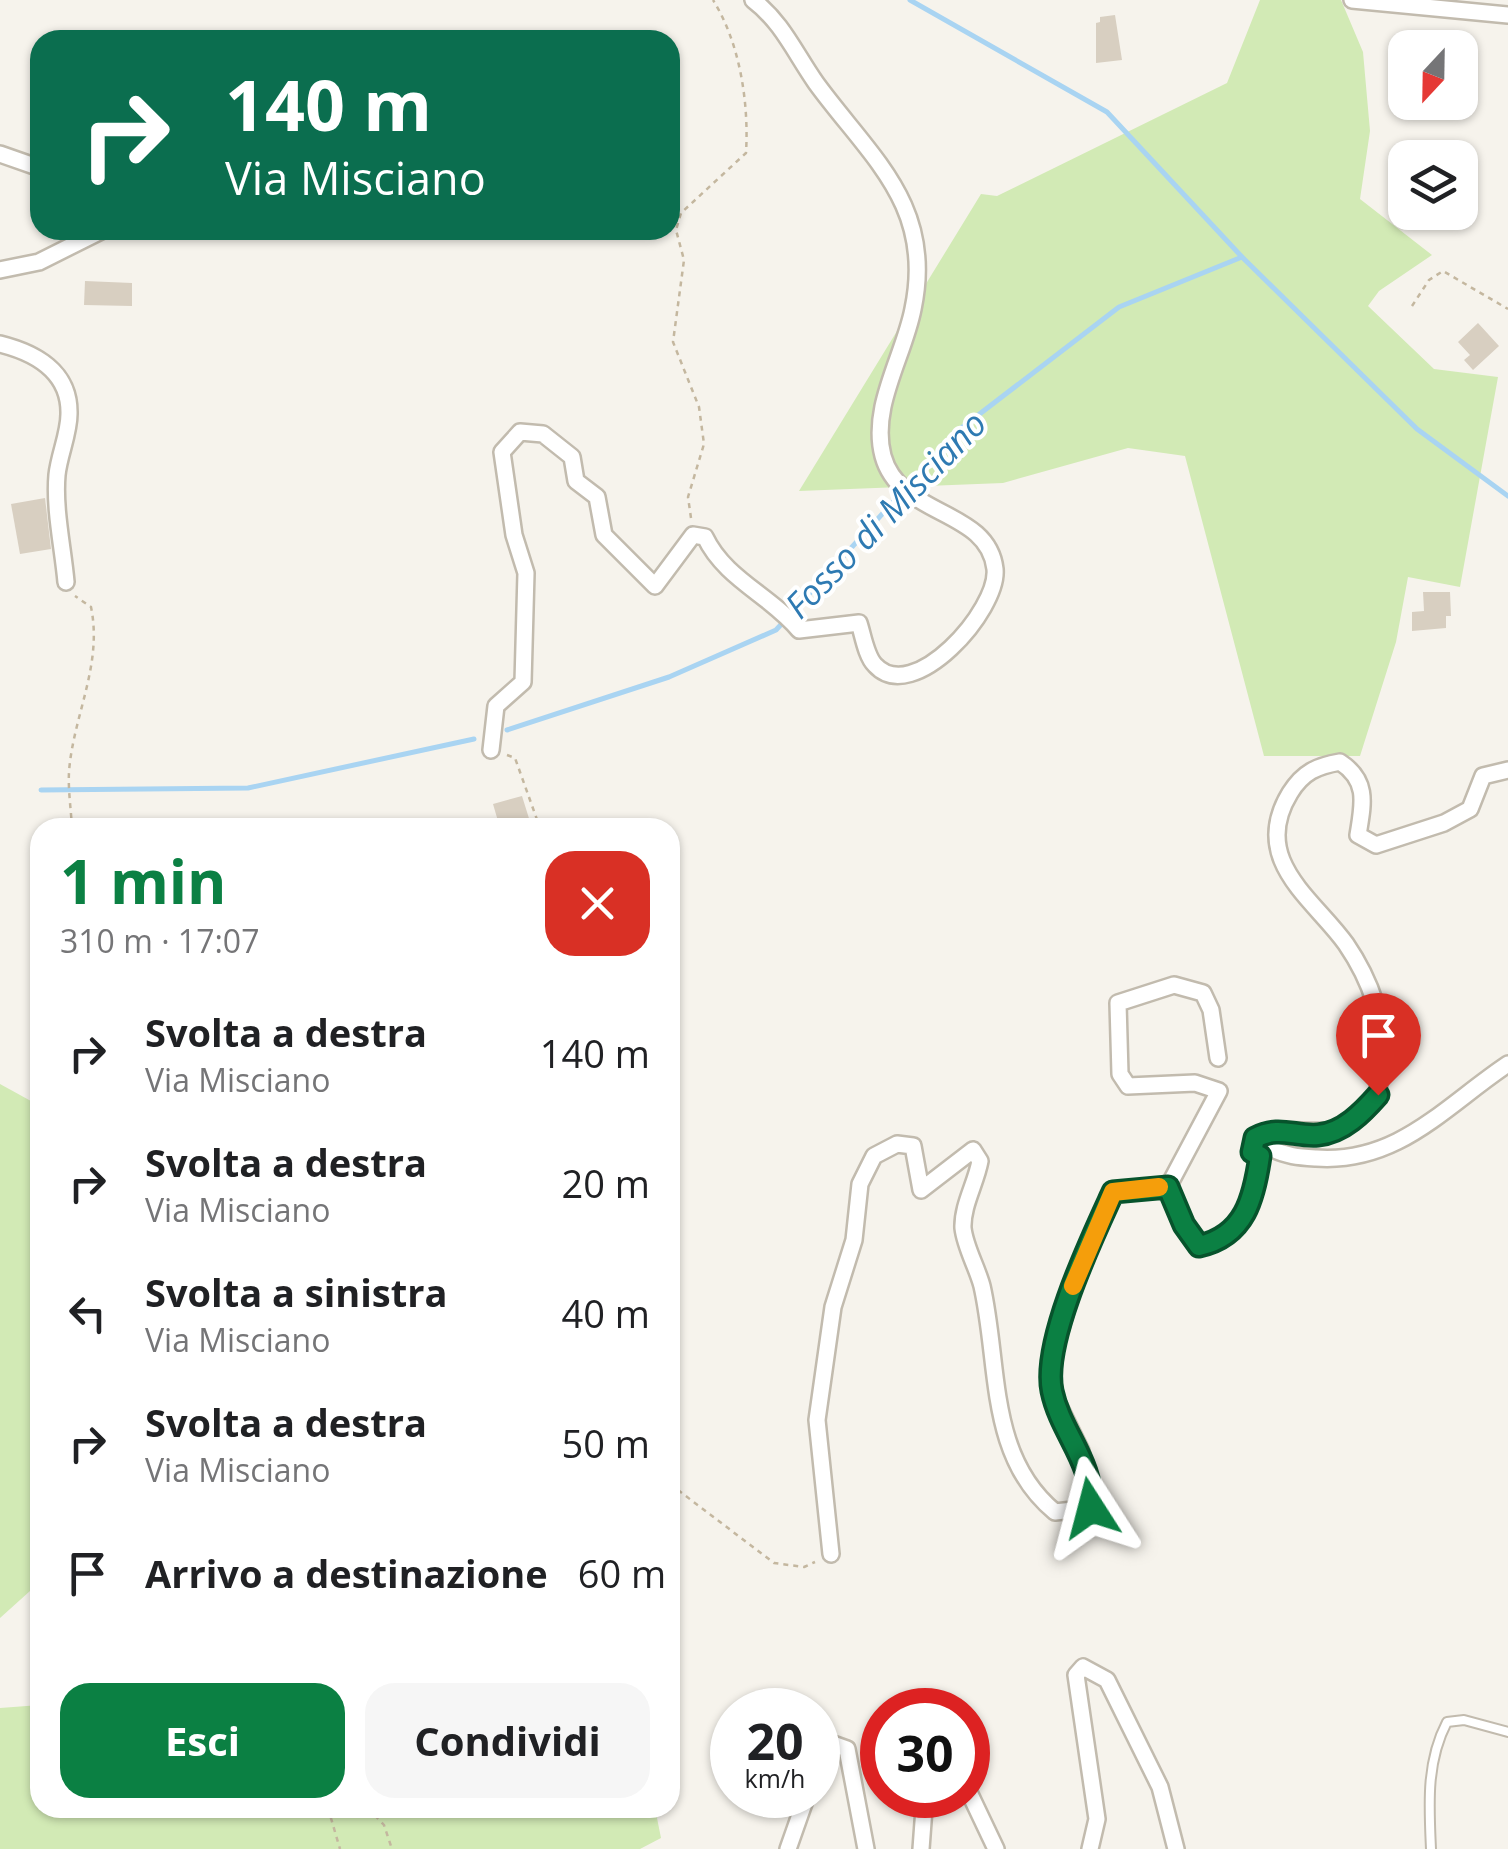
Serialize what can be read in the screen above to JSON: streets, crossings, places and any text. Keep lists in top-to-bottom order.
{
  "water": ["Fosso di Misciano"],
  "north": "bottom",
  "page": {
    "turn": ["140 m", "Via Misciano"],
    "heading": ["1 min", "310 m · 17:07"],
    "list": [
      {
        "name": "Svolta a destra",
        "note": "Via Misciano",
        "value": "140 m"
      },
      {
        "name": "Svolta a destra",
        "note": "Via Misciano",
        "value": "20 m"
      },
      {
        "name": "Svolta a sinistra",
        "note": "Via Misciano",
        "value": "40 m"
      },
      {
        "name": "Svolta a destra",
        "note": "Via Misciano",
        "value": "50 m"
      },
      {
        "name": "Arrivo a destinazione",
        "value": "60 m"
      }
    ],
    "buttons": ["Esci", "Condividi"],
    "speed": "20 km/h",
    "limit": "30"
  }
}
